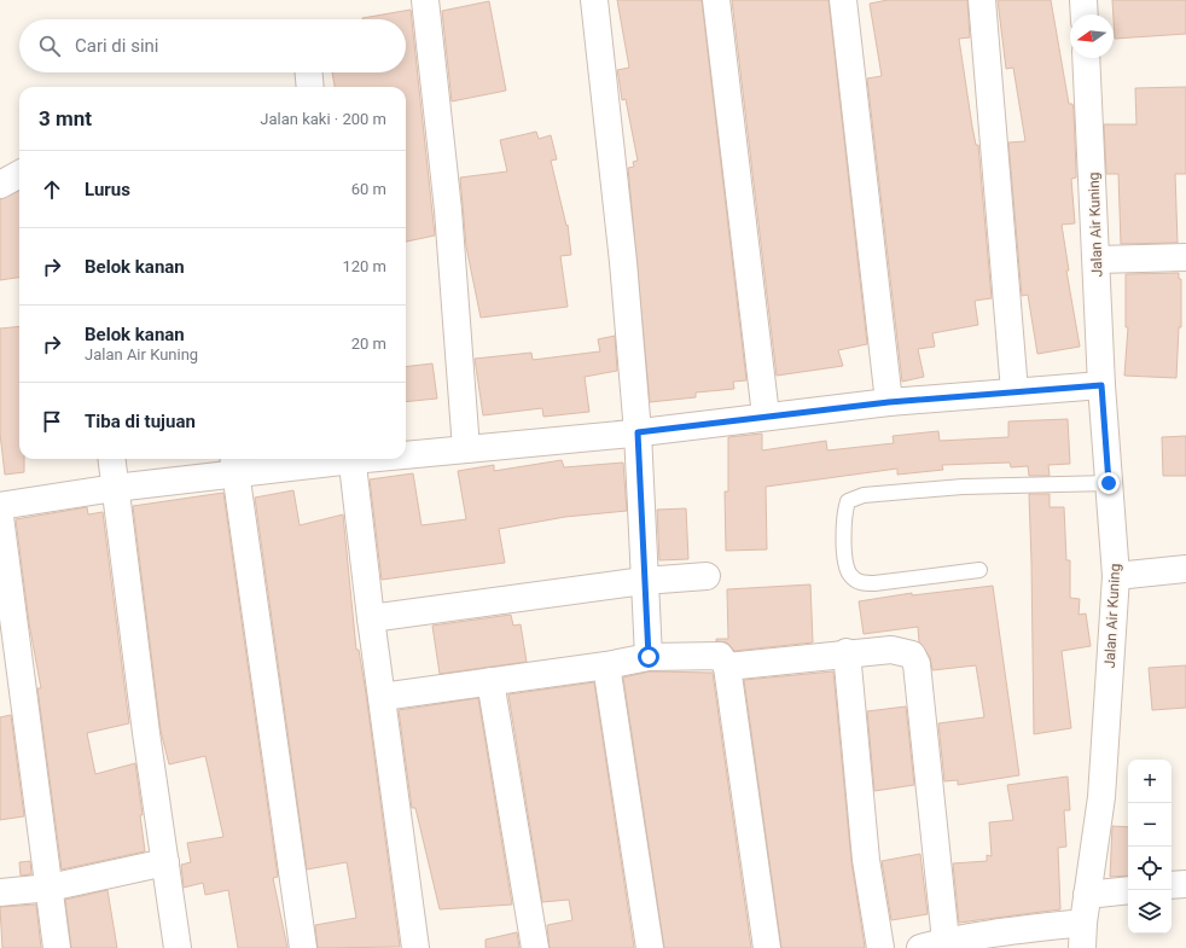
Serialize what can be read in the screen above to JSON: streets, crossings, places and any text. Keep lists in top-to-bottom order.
{
  "streets": {
    "street": ["Jalan Air Kuning"]
  },
  "north": "left",
  "page": {
    "search": "Cari di sini",
    "heading": ["3 mnt", "Jalan kaki · 200 m"],
    "list": [
      ["Lurus", "60 m"],
      ["Belok kanan", "120 m"],
      ["Belok kanan", "Jalan Air Kuning", "20 m"],
      "Tiba di tujuan"
    ],
    "map_buttons": ["+", "−"]
  }
}
